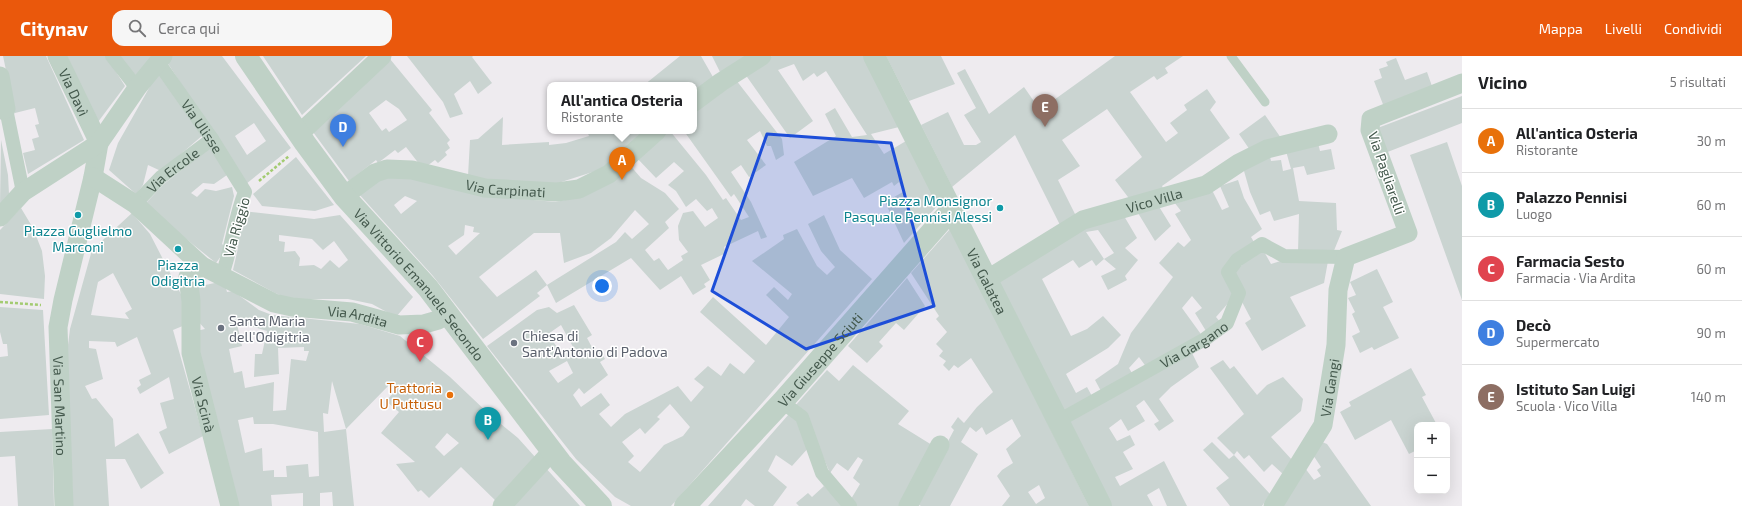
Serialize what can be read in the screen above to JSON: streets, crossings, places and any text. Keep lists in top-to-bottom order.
{
  "streets": {
    "street": [
      "Via Davì",
      "Via Ulisse",
      "Via Ercole",
      "Via Pagliarelli",
      "Via Carpinati",
      "Vico Villa",
      "Via Riggio",
      "Via Galatea",
      "Via Vittorio Emanuele Secondo",
      "Via Ardita",
      "Via Gargano",
      "Via Giuseppe Sciuti",
      "Via Gangi",
      "Via Scinà",
      "Via San Martino"
    ]
  },
  "crossings": [
    ["Via Davì", "Via San Martino"],
    ["Via Ulisse", "Via Ercole"],
    ["Via Ulisse", "Via Riggio"],
    ["Via Ercole", "Via Ardita"],
    ["Via Pagliarelli", "Via Gargano"],
    ["Via Pagliarelli", "Via Gangi"],
    ["Via Carpinati", "Via Vittorio Emanuele Secondo"],
    ["Vico Villa", "Via Galatea"],
    ["Via Riggio", "Via Vittorio Emanuele Secondo"],
    ["Via Riggio", "Via Ardita"],
    ["Via Galatea", "Via Gargano"],
    ["Via Galatea", "Via Giuseppe Sciuti"],
    ["Via Vittorio Emanuele Secondo", "Via Ardita"],
    ["Via Ardita", "Via Scinà"],
    ["Via Ardita", "Via San Martino"],
    ["Via Gargano", "Via Gangi"]
  ],
  "places": [
    "Piazza Monsignor Pasquale Pennisi Alessi",
    "Piazza Guglielmo Marconi",
    "Piazza Odigitria",
    "Santa Maria dell'Odigitria",
    "Chiesa di Sant'Antonio di Padova",
    "Trattoria U Puttusu"
  ],
  "page": {
    "header": "Citynav",
    "search": "Cerca qui",
    "nav": ["Mappa", "Livelli", "Condividi"],
    "heading": ["Vicino", "5 risultati"],
    "popup": ["All'antica Osteria", "Ristorante"],
    "pins": [
      "E",
      "D",
      "A",
      "C",
      "B"
    ],
    "list": [
      {
        "mark": "A",
        "name": "All'antica Osteria",
        "note": "Ristorante",
        "value": "30 m"
      },
      {
        "mark": "B",
        "name": "Palazzo Pennisi",
        "note": "Luogo",
        "value": "60 m"
      },
      {
        "mark": "C",
        "name": "Farmacia Sesto",
        "note": "Farmacia · Via Ardita",
        "value": "60 m"
      },
      {
        "mark": "D",
        "name": "Decò",
        "note": "Supermercato",
        "value": "90 m"
      },
      {
        "mark": "E",
        "name": "Istituto San Luigi",
        "note": "Scuola · Vico Villa",
        "value": "140 m"
      }
    ],
    "map_buttons": ["+", "−"]
  }
}
